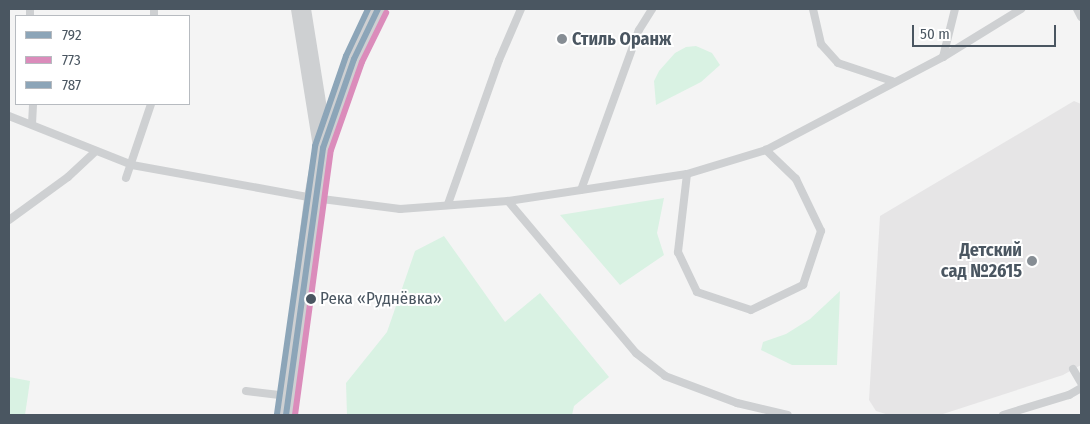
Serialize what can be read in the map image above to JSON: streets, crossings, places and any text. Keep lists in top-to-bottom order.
{
  "places": ["Стиль Оранж", "Детский сад №2615", "Река «Руднёвка»"],
  "lines": ["transit line 792", "transit line 787", "transit line 773"],
  "legend": ["792", "773", "787"],
  "scale_bar": "50 m"
}
